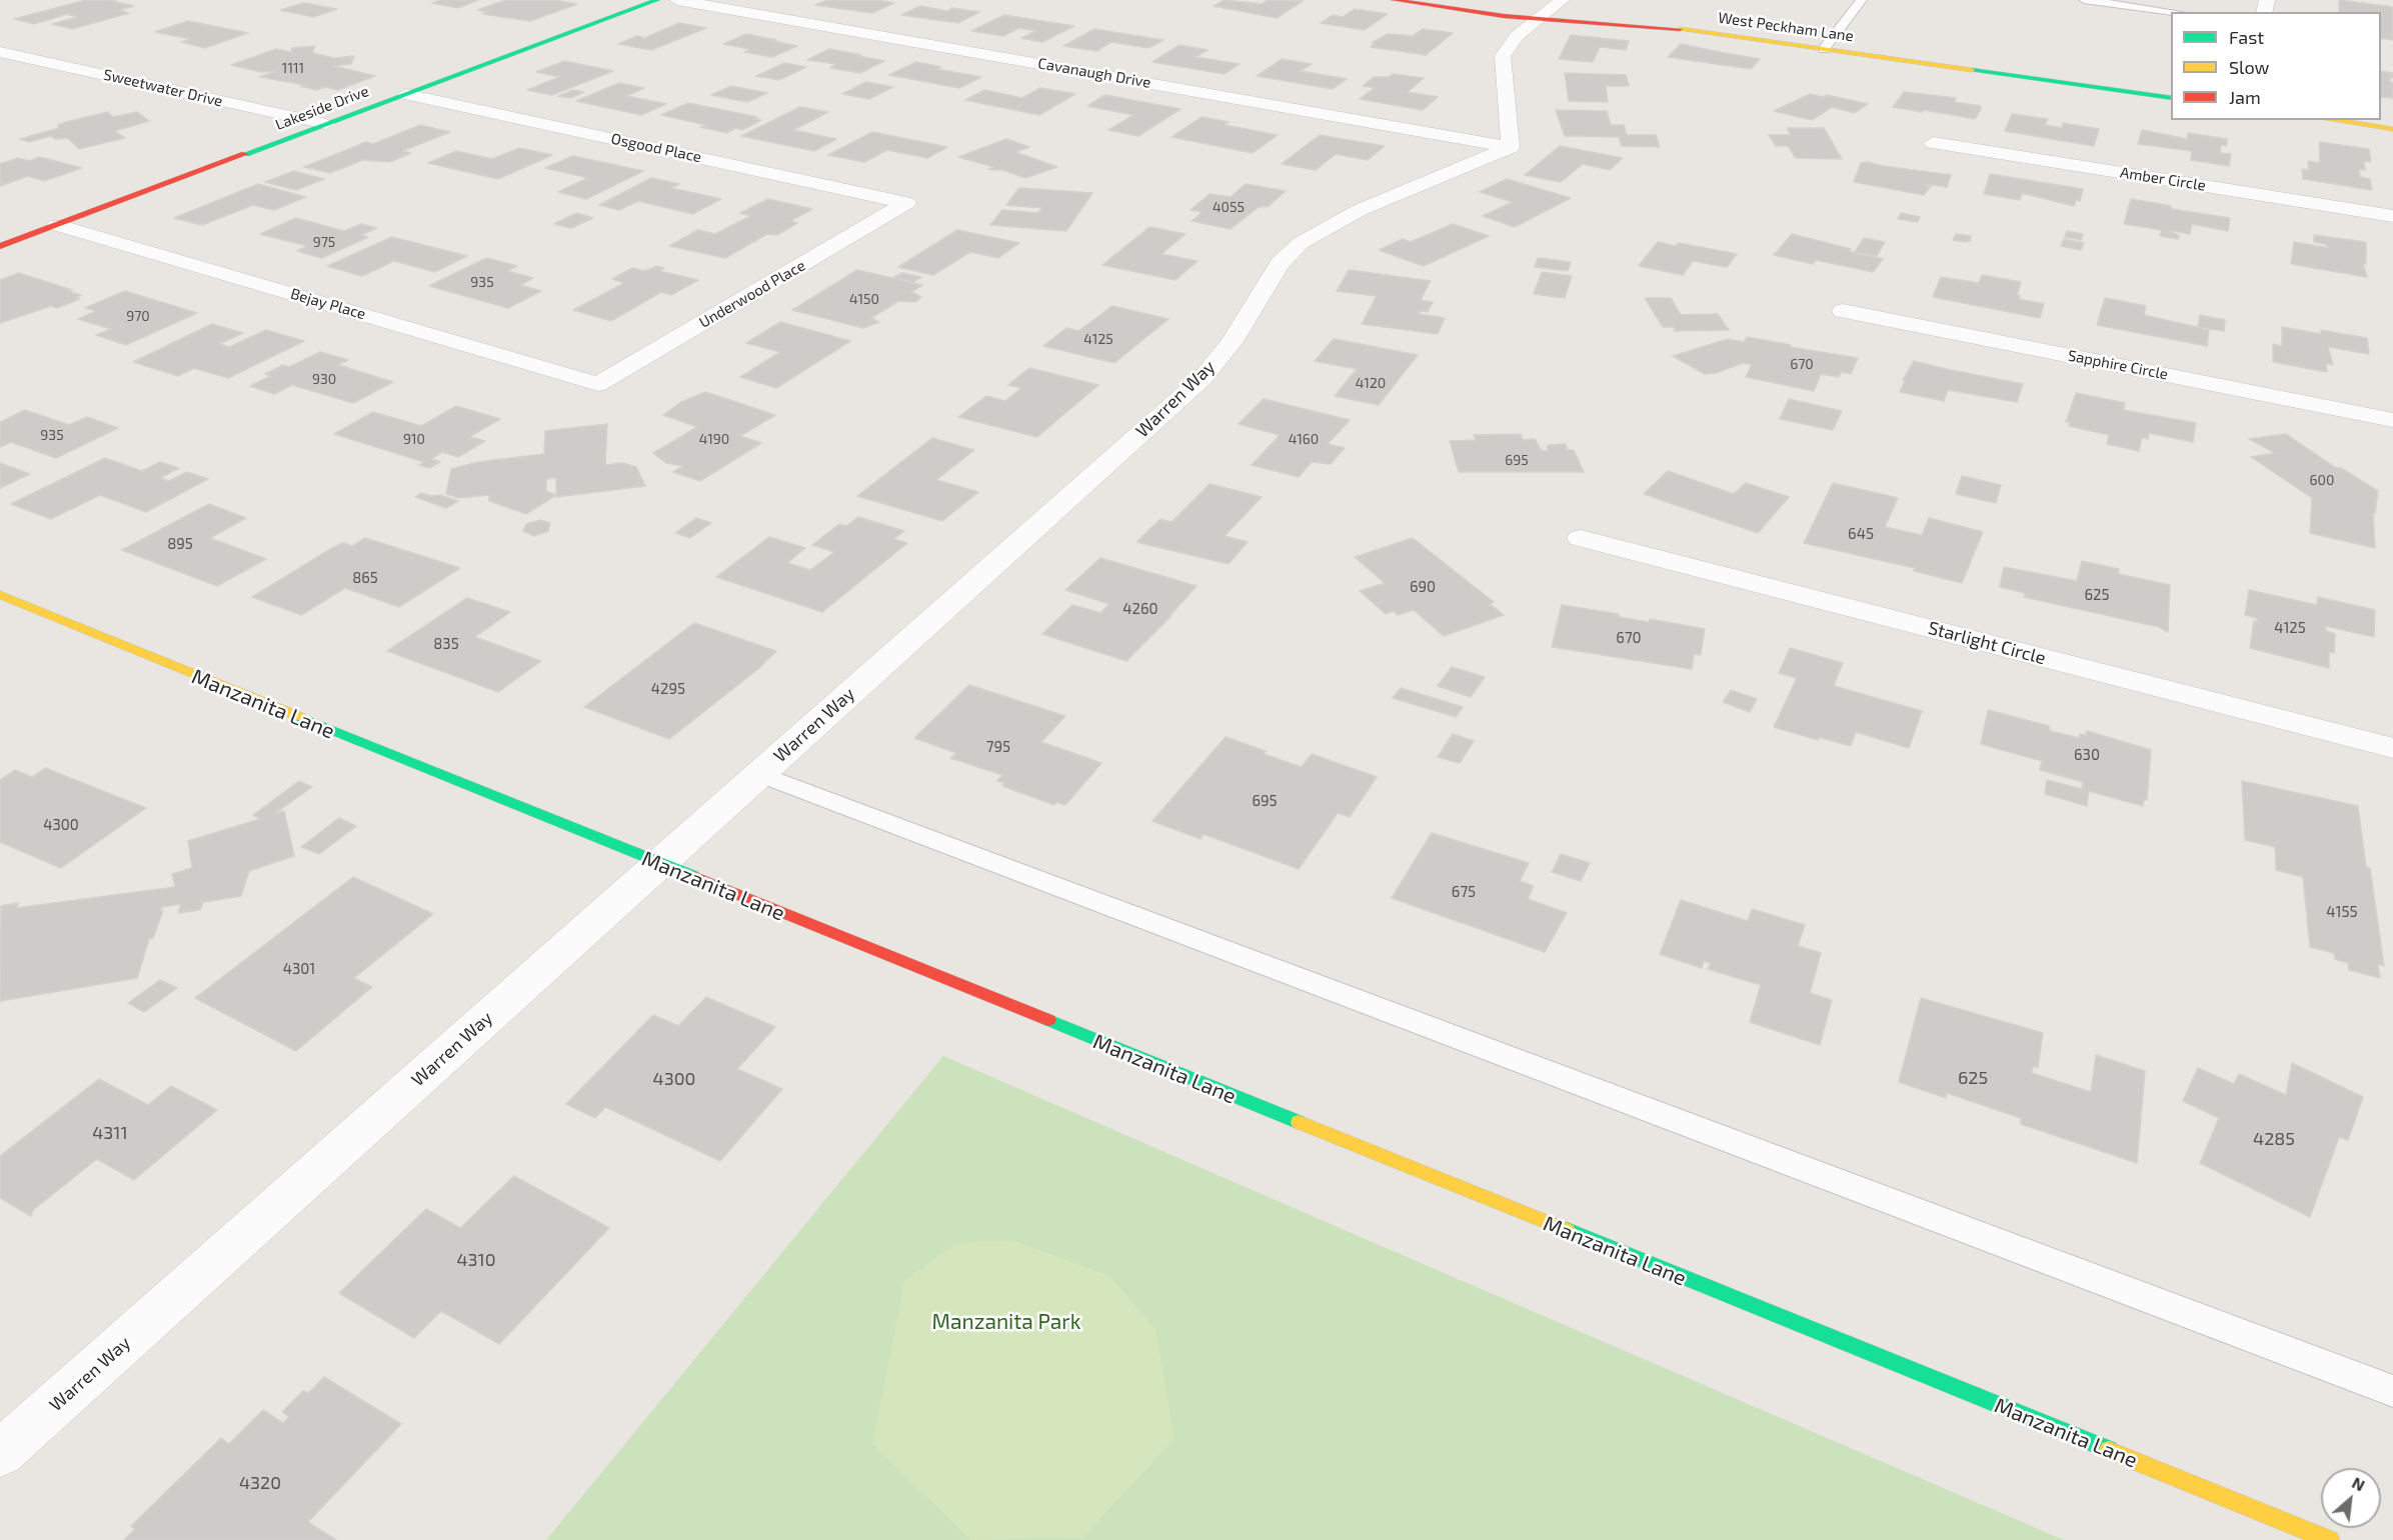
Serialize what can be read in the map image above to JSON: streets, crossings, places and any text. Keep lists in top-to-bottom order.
{
  "streets": {
    "street": [
      "West Peckham Lane",
      "Cavanaugh Drive",
      "Sweetwater Drive",
      "Lakeside Drive",
      "Osgood Place",
      "Amber Circle",
      "Underwood Place",
      "Bejay Place",
      "Sapphire Circle",
      "Warren Way",
      "Starlight Circle",
      "Manzanita Lane"
    ]
  },
  "crossings": [
    ["Cavanaugh Drive", "Warren Way"],
    ["Sweetwater Drive", "Lakeside Drive"],
    ["Lakeside Drive", "Osgood Place"],
    ["Lakeside Drive", "Bejay Place"],
    ["Osgood Place", "Underwood Place"],
    ["Underwood Place", "Bejay Place"],
    ["Warren Way", "Manzanita Lane"]
  ],
  "parks": ["Manzanita Park"],
  "house_numbers": [
    "1111",
    "4055",
    "975",
    "935",
    "4150",
    "970",
    "4125",
    "670",
    "930",
    "4120",
    "935",
    "910",
    "4190",
    "4160",
    "695",
    "600",
    "645",
    "895",
    "865",
    "690",
    "625",
    "4260",
    "4125",
    "670",
    "835",
    "4295",
    "795",
    "630",
    "695",
    "4300",
    "675",
    "4155",
    "4301",
    "625",
    "4300",
    "4311",
    "4285",
    "4310",
    "4320"
  ],
  "legend": ["Fast", "Slow", "Jam"],
  "north": "top right"
}
